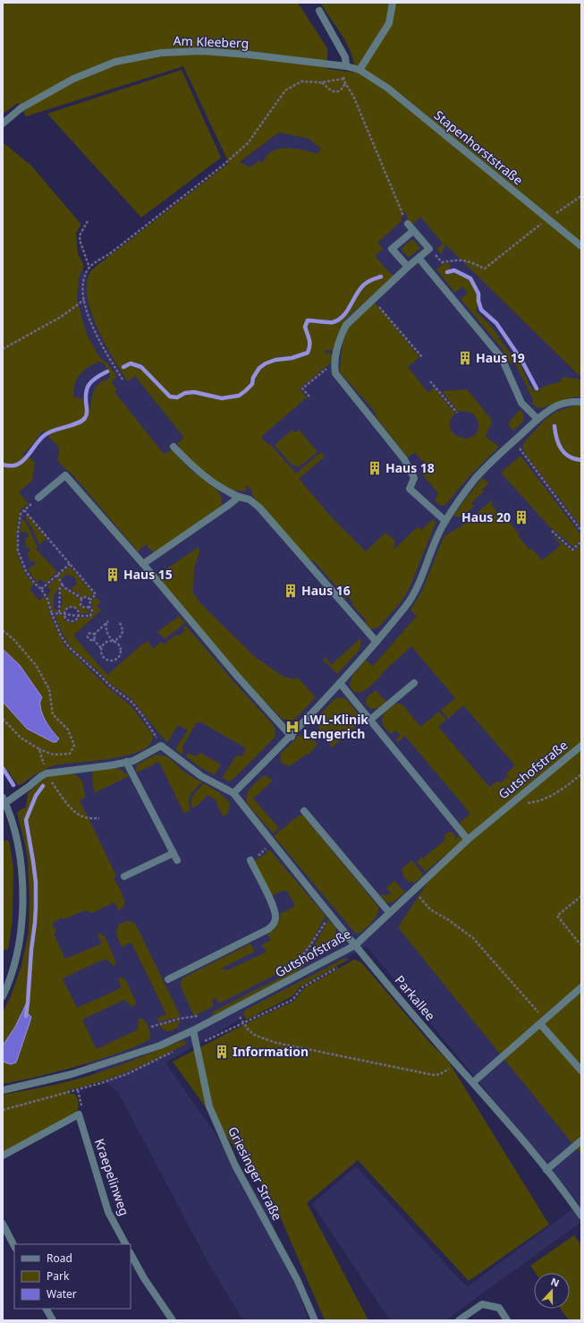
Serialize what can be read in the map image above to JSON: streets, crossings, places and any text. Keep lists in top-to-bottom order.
{
  "streets": {
    "street": [
      "Am Kleeberg",
      "Stapenhorststraße",
      "Gutshofstraße",
      "Parkallee",
      "Griesinger Straße",
      "Kraepelinweg"
    ]
  },
  "crossings": [
    ["Am Kleeberg", "Stapenhorststraße"],
    ["Gutshofstraße", "Parkallee"],
    ["Gutshofstraße", "Griesinger Straße"]
  ],
  "places": {
    "building": [
      "Haus 19",
      "Haus 18",
      "Haus 20",
      "Haus 15",
      "Haus 16",
      "Information"
    ],
    "hospital": ["LWL-Klinik Lengerich"]
  },
  "legend": ["Road", "Park", "Water"],
  "north": "top"
}
